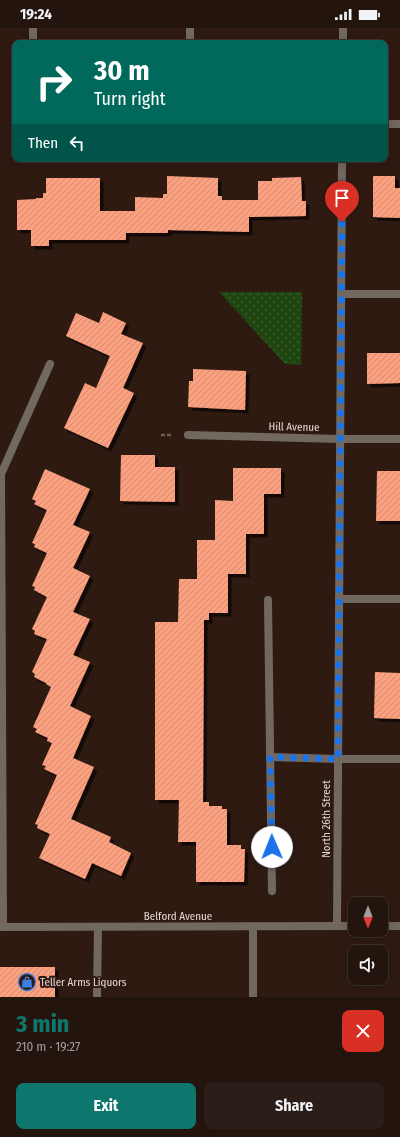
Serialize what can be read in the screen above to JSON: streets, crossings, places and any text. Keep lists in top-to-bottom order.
{
  "streets": {
    "street": ["Hill Avenue", "North 26th Street", "Belford Avenue"]
  },
  "crossings": [
    ["Hill Avenue", "North 26th Street"],
    ["North 26th Street", "Belford Avenue"]
  ],
  "places": {
    "shop": ["Teller Arms Liquors"]
  },
  "north": "bottom",
  "page": {
    "status": "19:24",
    "turn": ["30 m", "Turn right"],
    "then": "Then",
    "heading": ["3 min", "210 m · 19:27"],
    "buttons": ["Exit", "Share"]
  }
}
